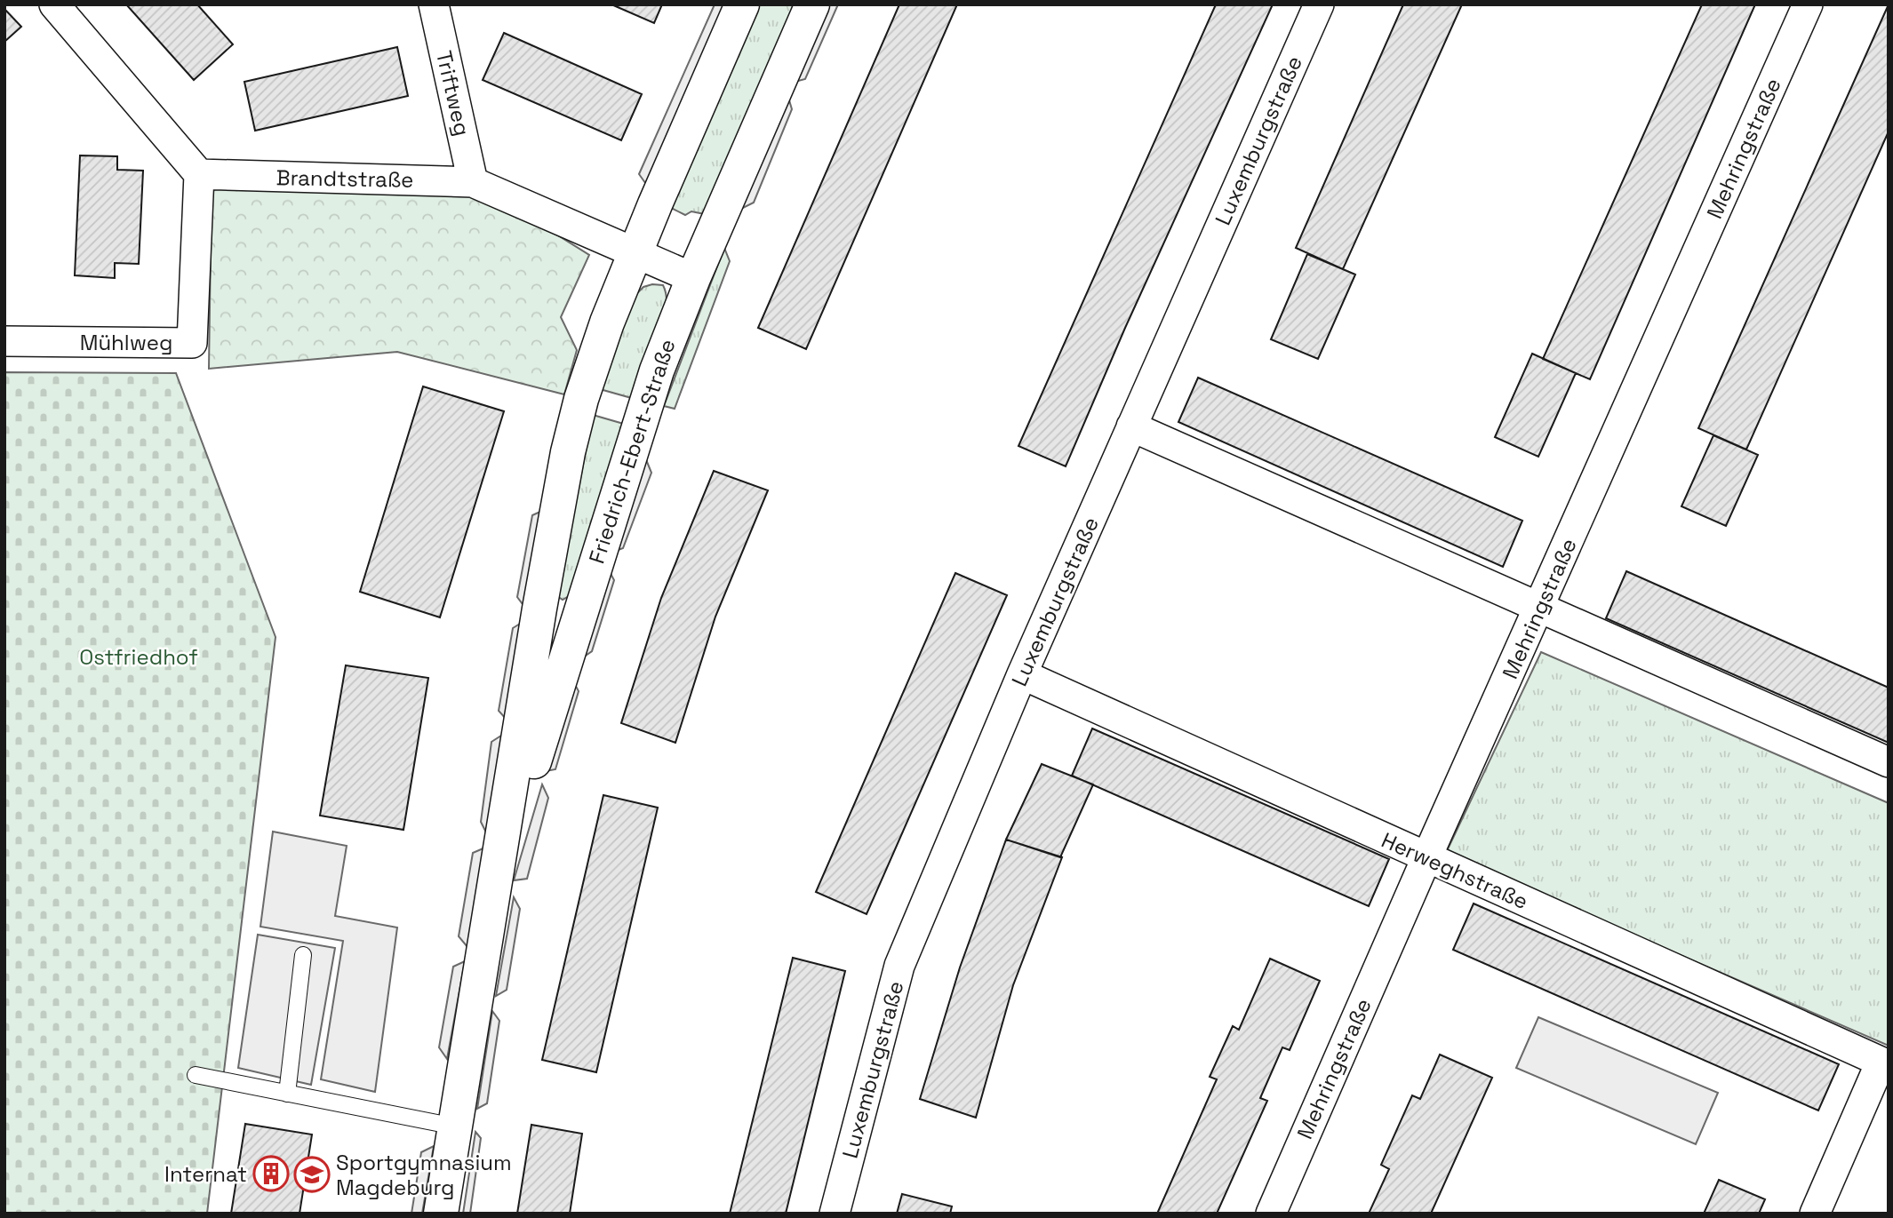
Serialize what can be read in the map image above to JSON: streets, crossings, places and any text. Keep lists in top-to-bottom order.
{
  "streets": {
    "street": [
      "Triftweg",
      "Luxemburgstraße",
      "Mehringstraße",
      "Brandtstraße",
      "Mühlweg",
      "Friedrich-Ebert-Straße",
      "Herweghstraße"
    ]
  },
  "crossings": [
    ["Triftweg", "Brandtstraße"],
    ["Luxemburgstraße", "Herweghstraße"],
    ["Mehringstraße", "Herweghstraße"],
    ["Brandtstraße", "Mühlweg"],
    ["Brandtstraße", "Friedrich-Ebert-Straße"]
  ],
  "parks": ["Ostfriedhof"],
  "places": {
    "building": ["Internat"],
    "school or university": ["Sportgymnasium Magdeburg"]
  }
}
